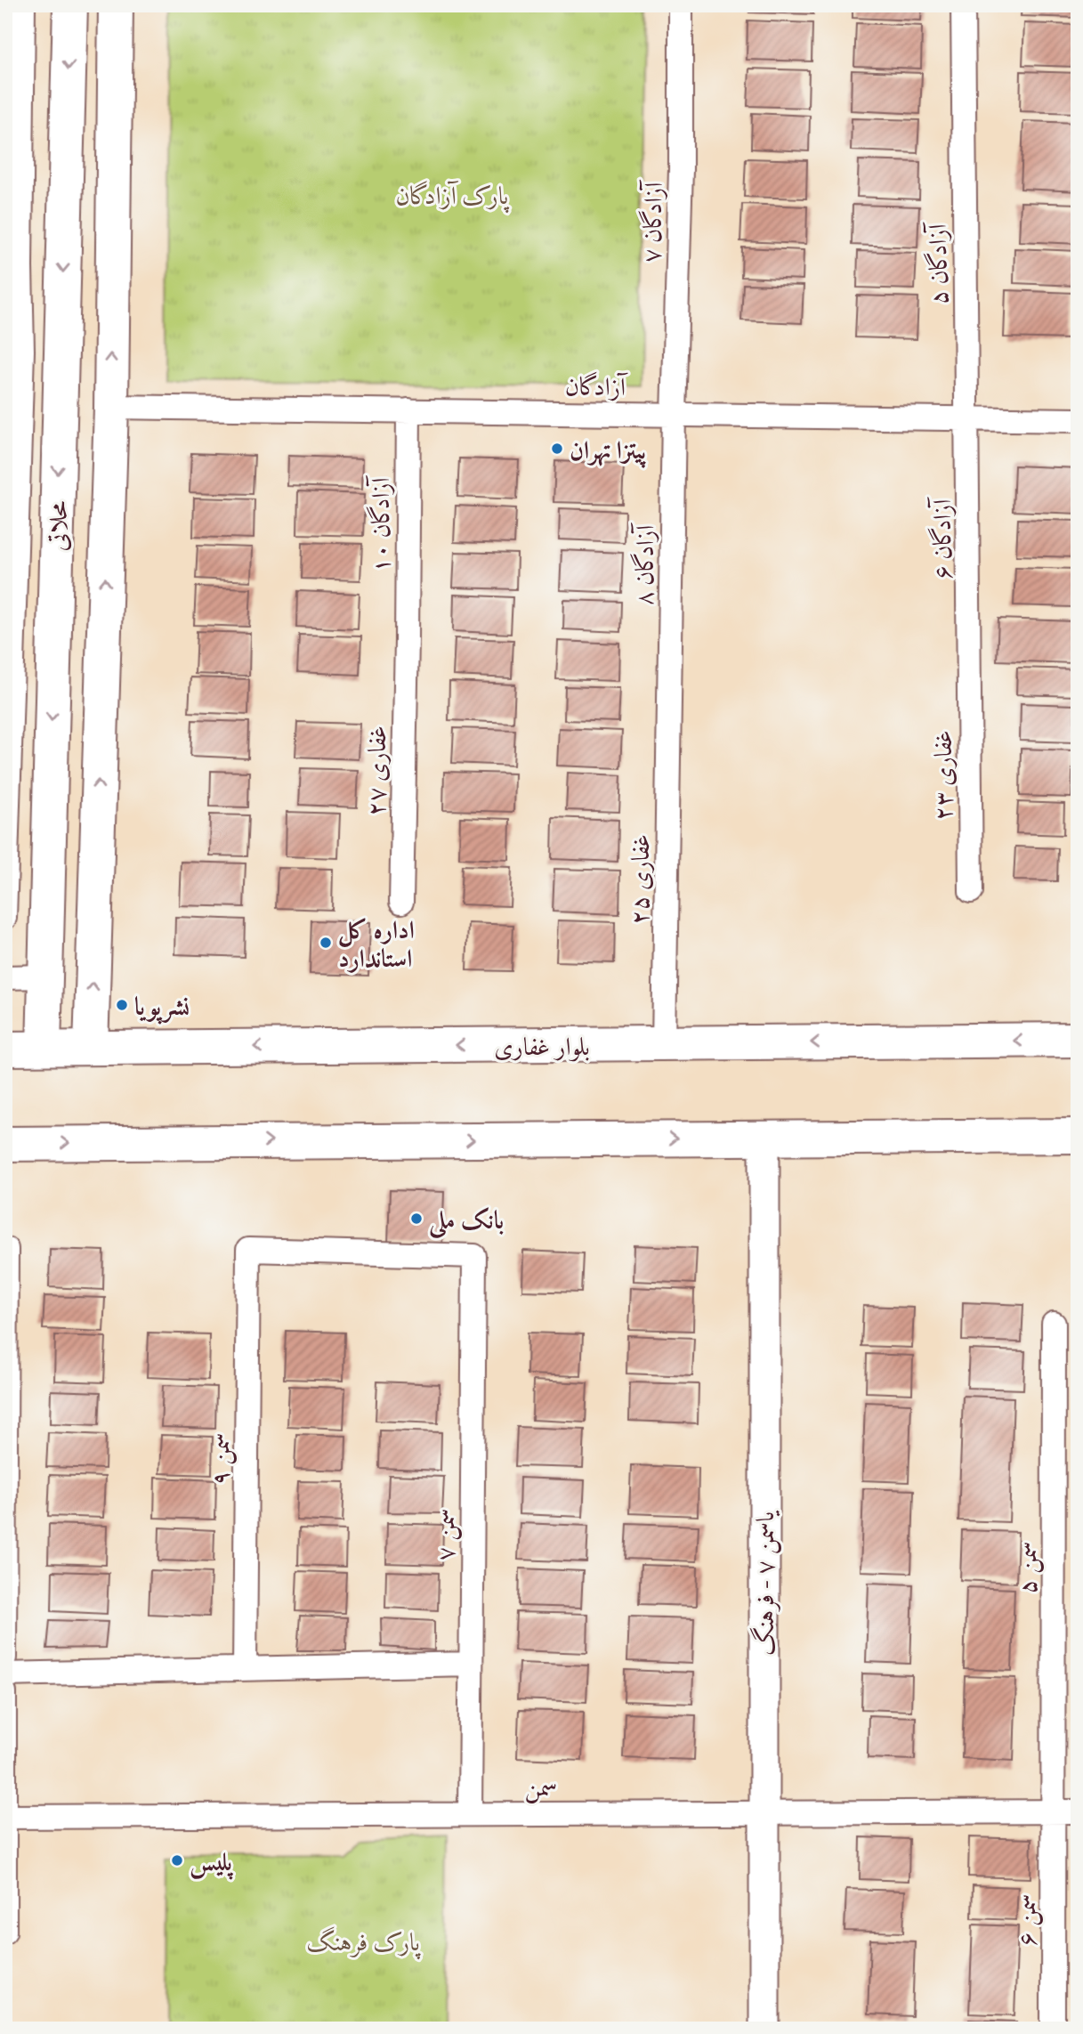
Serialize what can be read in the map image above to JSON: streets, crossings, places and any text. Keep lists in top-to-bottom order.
{
  "streets": {
    "main road": ["محلاتی", "بلوار غفاری"],
    "street": [
      "آزادگان ۷",
      "آزادگان ۵",
      "آزادگان",
      "آزادگان ۱۰",
      "آزادگان ۶",
      "آزادگان ۸",
      "غفاری ۲۷",
      "غفاری ۲۳",
      "غفاری ۲۵",
      "سمن ۹",
      "سمن ۷",
      "سمن ۵",
      "یاسمن ۷ - فرهنگ",
      "سمن",
      "سمن ۶"
    ]
  },
  "crossings": [
    ["آزادگان ۷", "آزادگان"],
    ["آزادگان ۷", "آزادگان ۸"],
    ["آزادگان ۵", "آزادگان"],
    ["آزادگان ۵", "آزادگان ۶"],
    ["آزادگان", "آزادگان ۱۰"],
    ["آزادگان", "محلاتی"],
    ["آزادگان", "آزادگان ۶"],
    ["آزادگان", "آزادگان ۸"],
    ["آزادگان ۱۰", "غفاری ۲۷"],
    ["محلاتی", "بلوار غفاری"],
    ["آزادگان ۶", "غفاری ۲۳"],
    ["آزادگان ۸", "غفاری ۲۵"],
    ["غفاری ۲۵", "بلوار غفاری"],
    ["سمن ۹", "سمن ۷"],
    ["سمن ۷", "سمن"],
    ["سمن ۵", "سمن"],
    ["سمن ۵", "سمن ۶"],
    ["یاسمن ۷ - فرهنگ", "سمن"],
    ["سمن", "سمن ۶"]
  ],
  "parks": ["پارک آزادگان", "پارک فرهنگ"],
  "places": [
    "پیتزا تهران",
    "اداره کل استاندارد",
    "نشرپویا",
    "بانک ملی",
    "پلیس"
  ]
}
